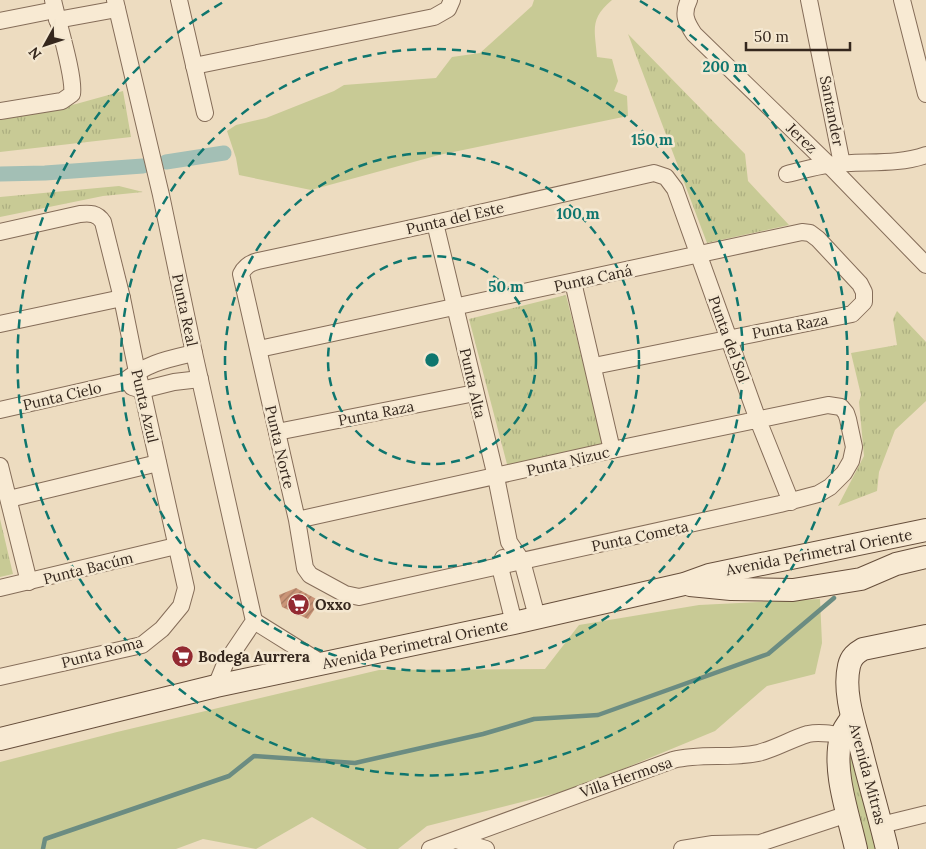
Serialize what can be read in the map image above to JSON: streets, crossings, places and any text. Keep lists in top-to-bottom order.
{
  "streets": {
    "street": [
      "Santander",
      "Jerez",
      "Punta del Este",
      "Punta Caná",
      "Punta Real",
      "Punta Raza",
      "Punta del Sol",
      "Punta Alta",
      "Punta Cielo",
      "Punta Azul",
      "Punta Norte",
      "Punta Nizuc",
      "Punta Cometa",
      "Avenida Perimetral Oriente",
      "Punta Bacúm",
      "Punta Roma",
      "Avenida Mitras",
      "Villa Hermosa"
    ]
  },
  "crossings": [
    ["Santander", "Jerez"],
    ["Punta del Este", "Punta del Sol"],
    ["Punta del Este", "Punta Alta"],
    ["Punta del Este", "Punta Norte"],
    ["Punta Caná", "Punta Raza"],
    ["Punta Caná", "Punta del Sol"],
    ["Punta Caná", "Punta Alta"],
    ["Punta Caná", "Punta Norte"],
    ["Punta Real", "Punta Cielo"],
    ["Punta Raza", "Punta del Sol"],
    ["Punta Raza", "Punta Alta"],
    ["Punta Raza", "Punta Norte"],
    ["Punta del Sol", "Punta Nizuc"],
    ["Punta del Sol", "Punta Cometa"],
    ["Punta Alta", "Punta Nizuc"],
    ["Punta Alta", "Punta Cometa"],
    ["Punta Alta", "Avenida Perimetral Oriente"],
    ["Punta Cielo", "Punta Azul"],
    ["Punta Azul", "Punta Bacúm"],
    ["Punta Azul", "Punta Roma"],
    ["Punta Norte", "Punta Nizuc"],
    ["Punta Norte", "Punta Cometa"],
    ["Punta Nizuc", "Punta Cometa"],
    ["Avenida Mitras", "Villa Hermosa"]
  ],
  "places": {
    "supermarket": ["Oxxo", "Bodega Aurrera"]
  },
  "scale_bar": "50 m",
  "north": "bottom left",
  "rings": [
    "200 m",
    "150 m",
    "100 m",
    "50 m"
  ]
}
